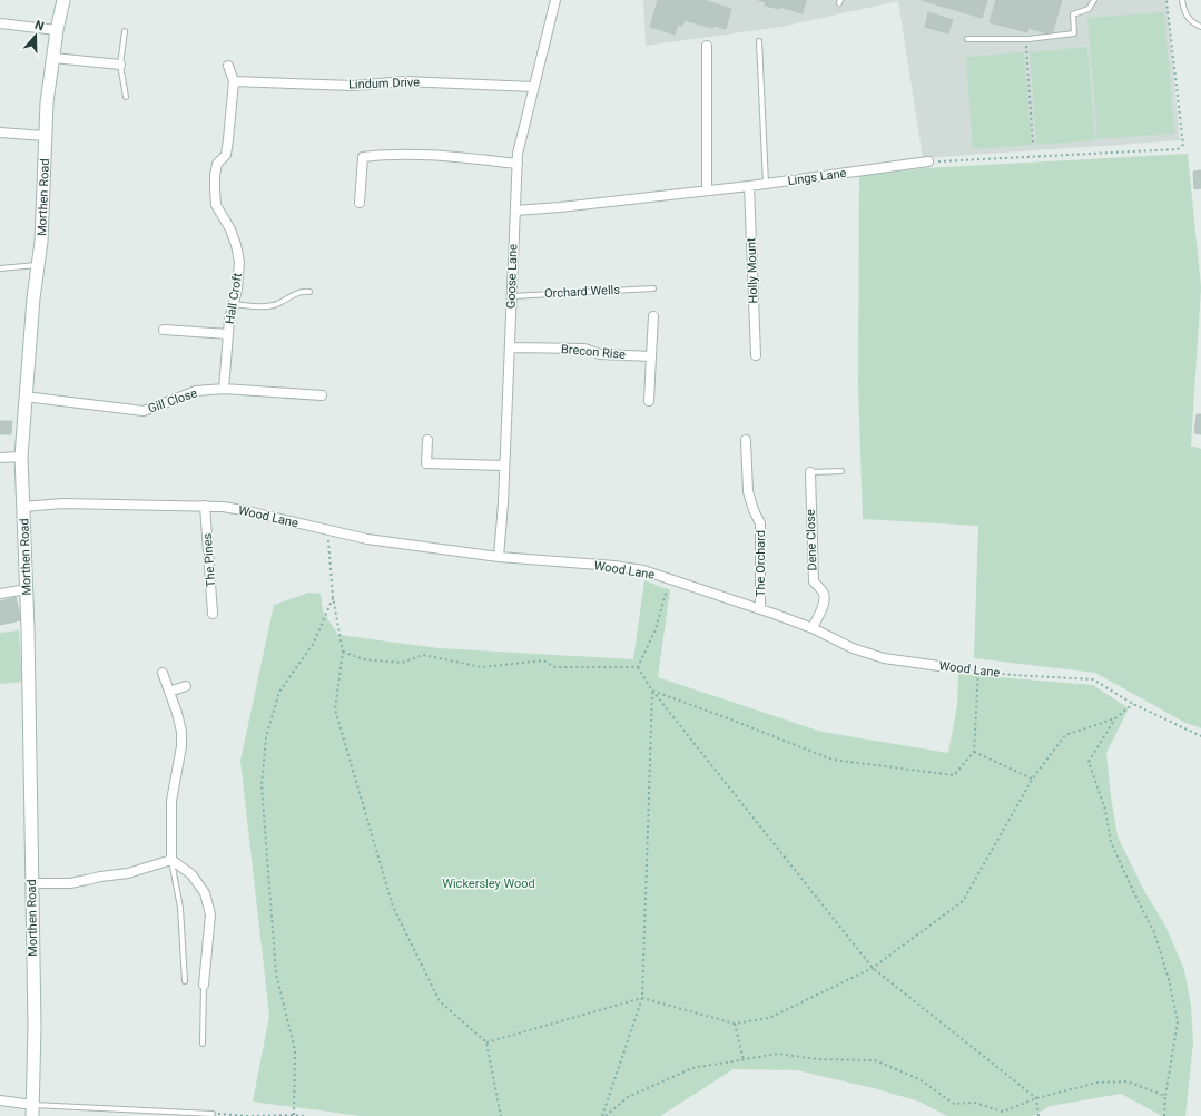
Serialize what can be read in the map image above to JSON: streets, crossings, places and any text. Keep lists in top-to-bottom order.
{
  "streets": {
    "main road": ["Morthen Road"],
    "street": [
      "Lindum Drive",
      "Lings Lane",
      "Holly Mount",
      "Goose Lane",
      "Hall Croft",
      "Brecon Rise",
      "Gill Close",
      "Wood Lane",
      "Dene Close",
      "The Pines",
      "The Orchard"
    ],
    "lane": ["Orchard Wells"]
  },
  "crossings": [
    ["Lindum Drive", "Goose Lane"],
    ["Lindum Drive", "Hall Croft"],
    ["Lings Lane", "Holly Mount"],
    ["Lings Lane", "Goose Lane"],
    ["Morthen Road", "Gill Close"],
    ["Morthen Road", "Wood Lane"],
    ["Goose Lane", "Orchard Wells"],
    ["Goose Lane", "Brecon Rise"],
    ["Goose Lane", "Wood Lane"],
    ["Hall Croft", "Gill Close"],
    ["Wood Lane", "Dene Close"],
    ["Wood Lane", "The Pines"],
    ["Wood Lane", "The Orchard"]
  ],
  "parks": ["Wickersley Wood"],
  "north": "top"
}
